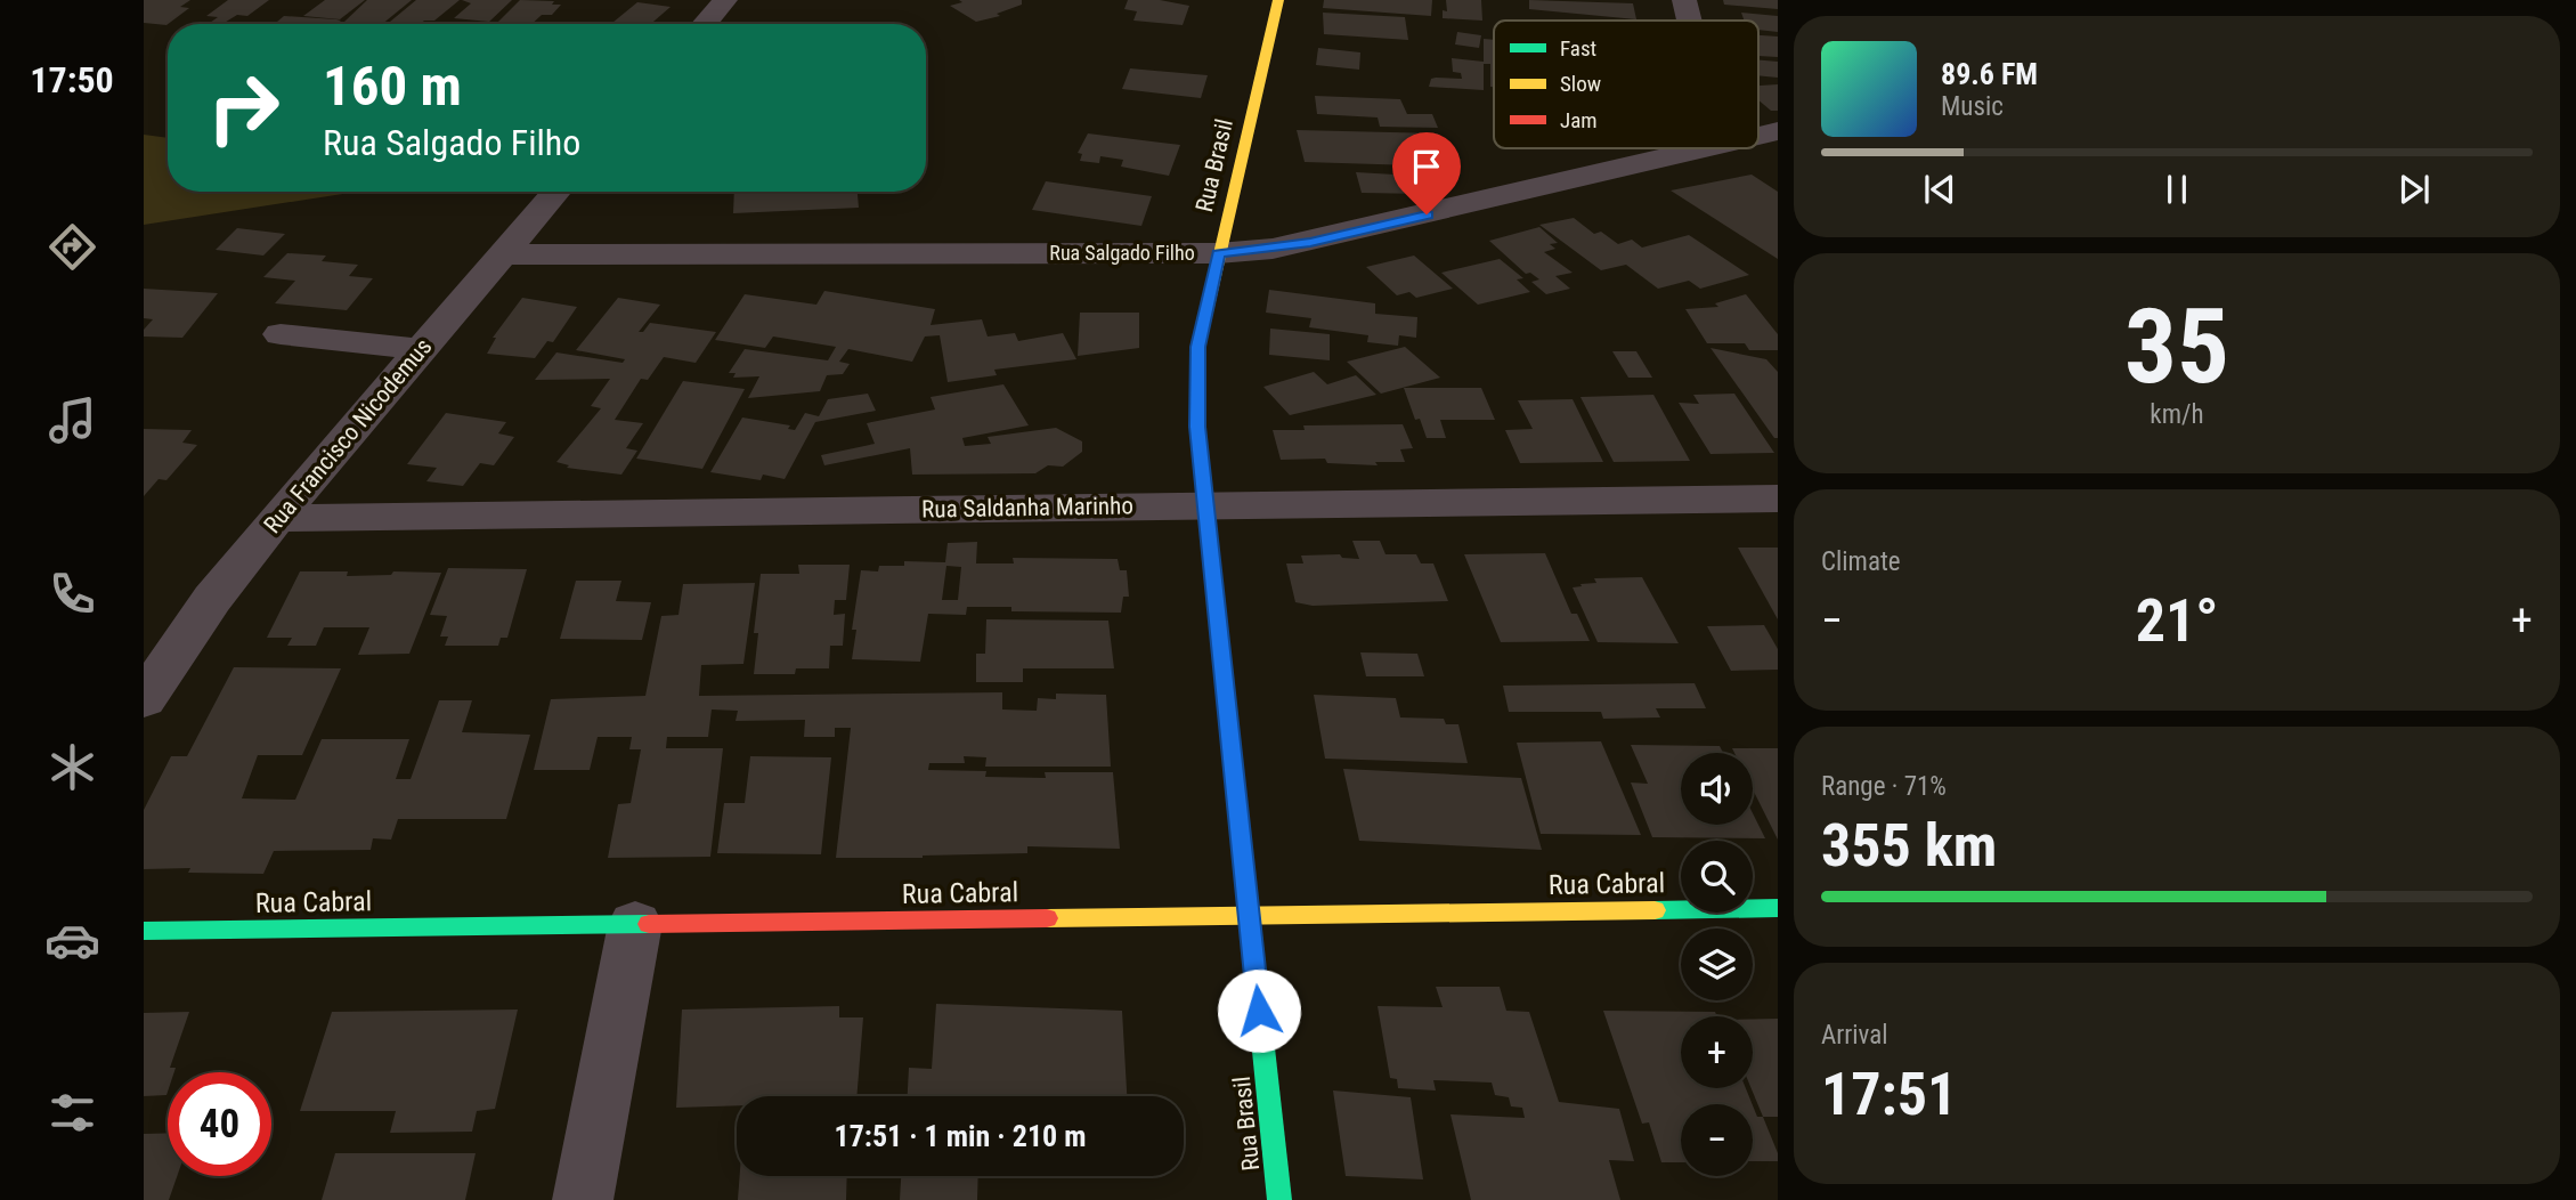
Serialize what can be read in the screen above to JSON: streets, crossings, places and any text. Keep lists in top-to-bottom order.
{
  "streets": {
    "street": [
      "Rua Brasil",
      "Rua Salgado Filho",
      "Rua Francisco Nicodemus",
      "Rua Saldanha Marinho",
      "Rua Cabral"
    ]
  },
  "crossings": [
    ["Rua Brasil", "Rua Salgado Filho"],
    ["Rua Brasil", "Rua Saldanha Marinho"],
    ["Rua Brasil", "Rua Cabral"],
    ["Rua Salgado Filho", "Rua Francisco Nicodemus"],
    ["Rua Francisco Nicodemus", "Rua Saldanha Marinho"]
  ],
  "legend": ["Fast", "Slow", "Jam"],
  "page": {
    "tabs": "17:50",
    "turn": ["160 m", "Rua Salgado Filho"],
    "song": ["89.6 FM", "Music"],
    "tile": [
      ["35", "km/h"],
      "Climate",
      ["Range · 71%", "355 km"],
      ["Arrival", "17:51"]
    ],
    "heat": ["−", "21°", "+"],
    "map_buttons": ["+", "−"],
    "limit": "40",
    "trip": "17:51 · 1 min · 210 m"
  }
}
